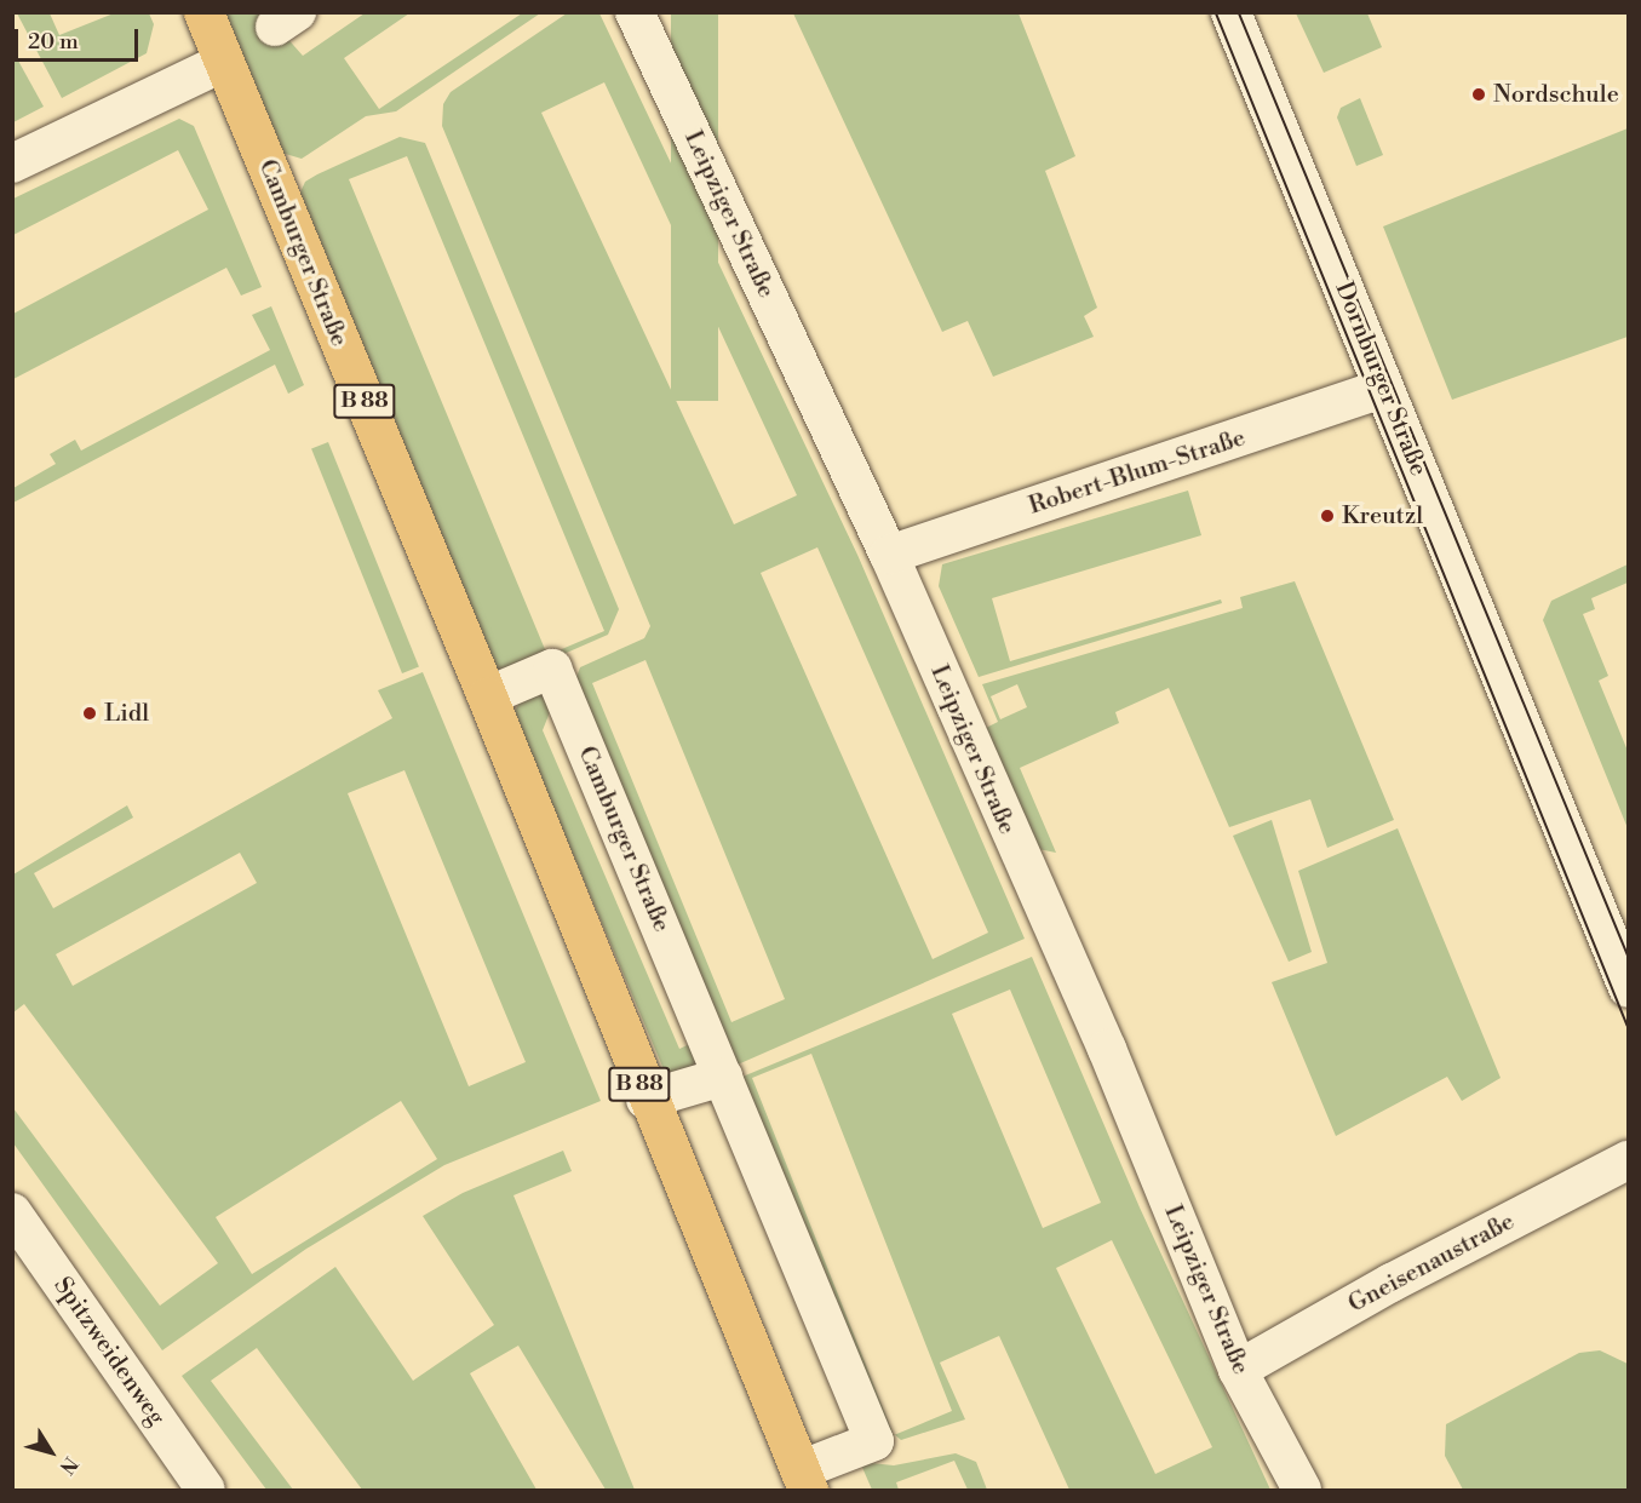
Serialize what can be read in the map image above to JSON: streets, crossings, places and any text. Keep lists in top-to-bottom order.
{
  "streets": {
    "main road": ["Camburger Straße", "B 88"],
    "street": [
      "Leipziger Straße",
      "Dornburger Straße",
      "Robert-Blum-Straße",
      "Gneisenaustraße",
      "Spitzweidenweg"
    ]
  },
  "crossings": [
    ["Leipziger Straße", "Robert-Blum-Straße"],
    ["Leipziger Straße", "Gneisenaustraße"],
    ["Dornburger Straße", "Robert-Blum-Straße"]
  ],
  "places": ["Nordschule", "Kreutzl", "Lidl"],
  "scale_bar": "20 m",
  "north": "bottom right"
}
